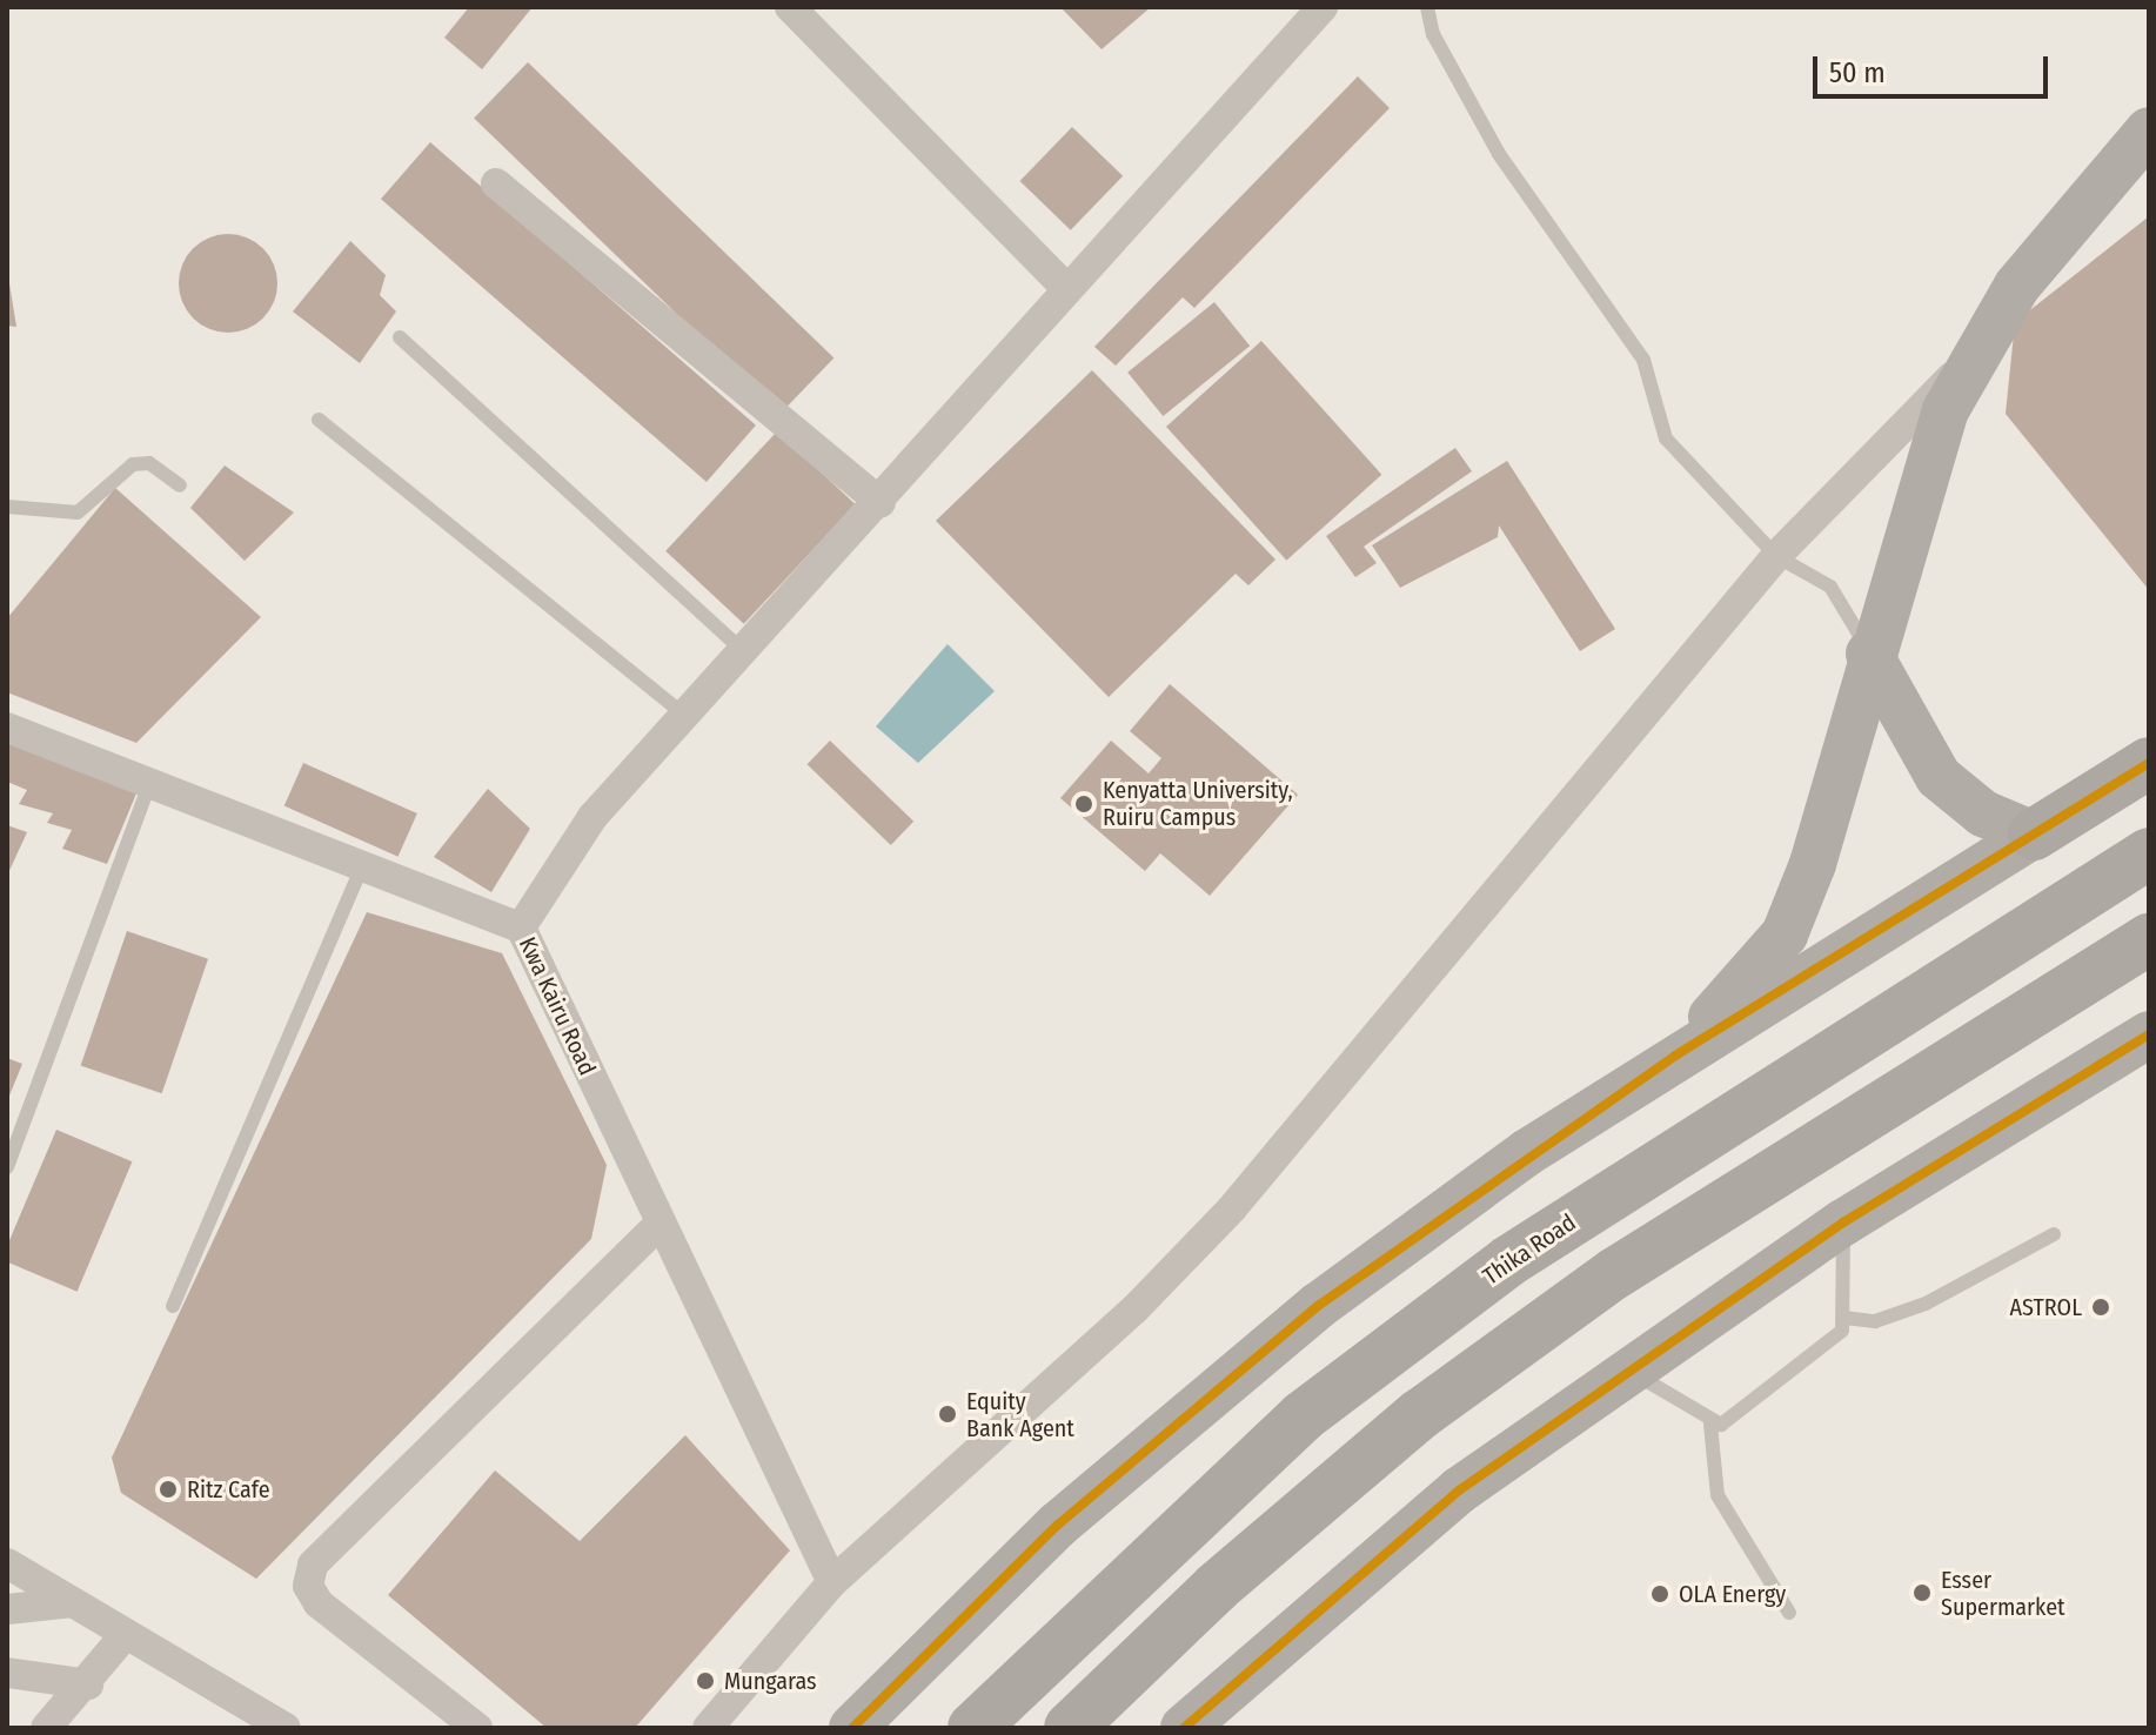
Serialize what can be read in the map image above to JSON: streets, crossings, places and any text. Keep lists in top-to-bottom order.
{
  "streets": {
    "highway": ["Thika Road"],
    "street": ["Kwa Kairu Road"]
  },
  "places": [
    "Kenyatta University, Ruiru Campus",
    "ASTROL",
    "Equity Bank Agent",
    "Ritz Cafe",
    "Esser Supermarket",
    "OLA Energy",
    "Mungaras"
  ],
  "scale_bar": "50 m"
}
